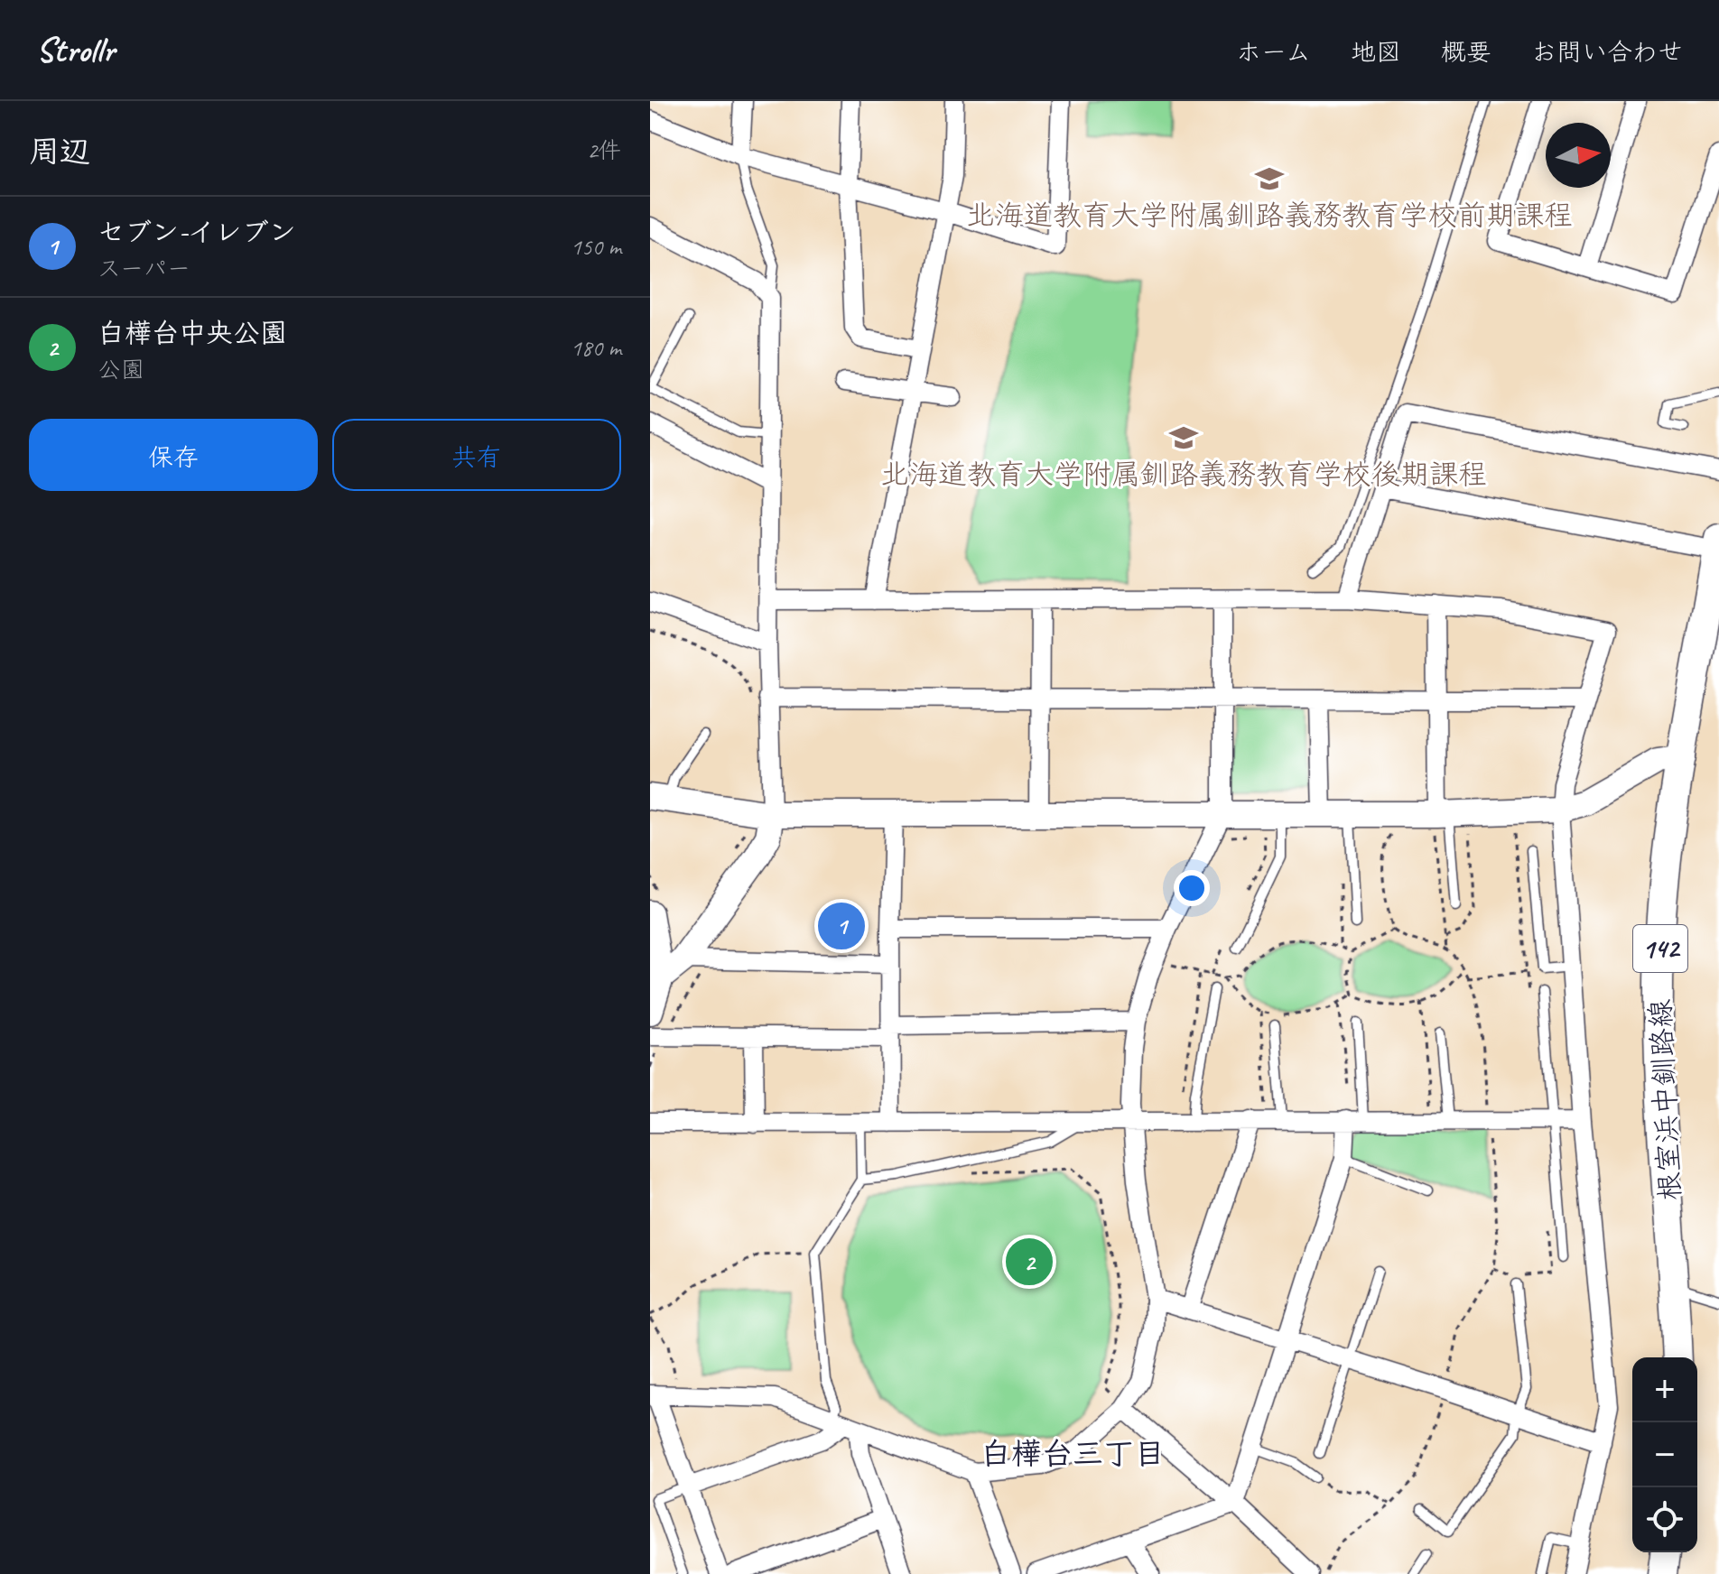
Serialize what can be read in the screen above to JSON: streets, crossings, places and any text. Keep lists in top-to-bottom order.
{
  "streets": {
    "main road": ["142", "根室浜中釧路線"]
  },
  "districts": ["白樺台三丁目"],
  "places": {
    "school or university": ["北海道教育大学附属釧路義務教育学校前期課程", "北海道教育大学附属釧路義務教育学校後期課程"]
  },
  "north": "right",
  "page": {
    "header": "Strollr",
    "nav": [
      "ホーム",
      "地図",
      "概要",
      "お問い合わせ"
    ],
    "heading": ["周辺", "2件"],
    "list": [
      {
        "mark": "1",
        "name": "セブン-イレブン",
        "note": "スーパー",
        "value": "150 m"
      },
      {
        "mark": "2",
        "name": "白樺台中央公園",
        "note": "公園",
        "value": "180 m"
      }
    ],
    "buttons": ["保存", "共有"],
    "pins": ["1", "2"],
    "map_buttons": ["+", "−"]
  }
}
